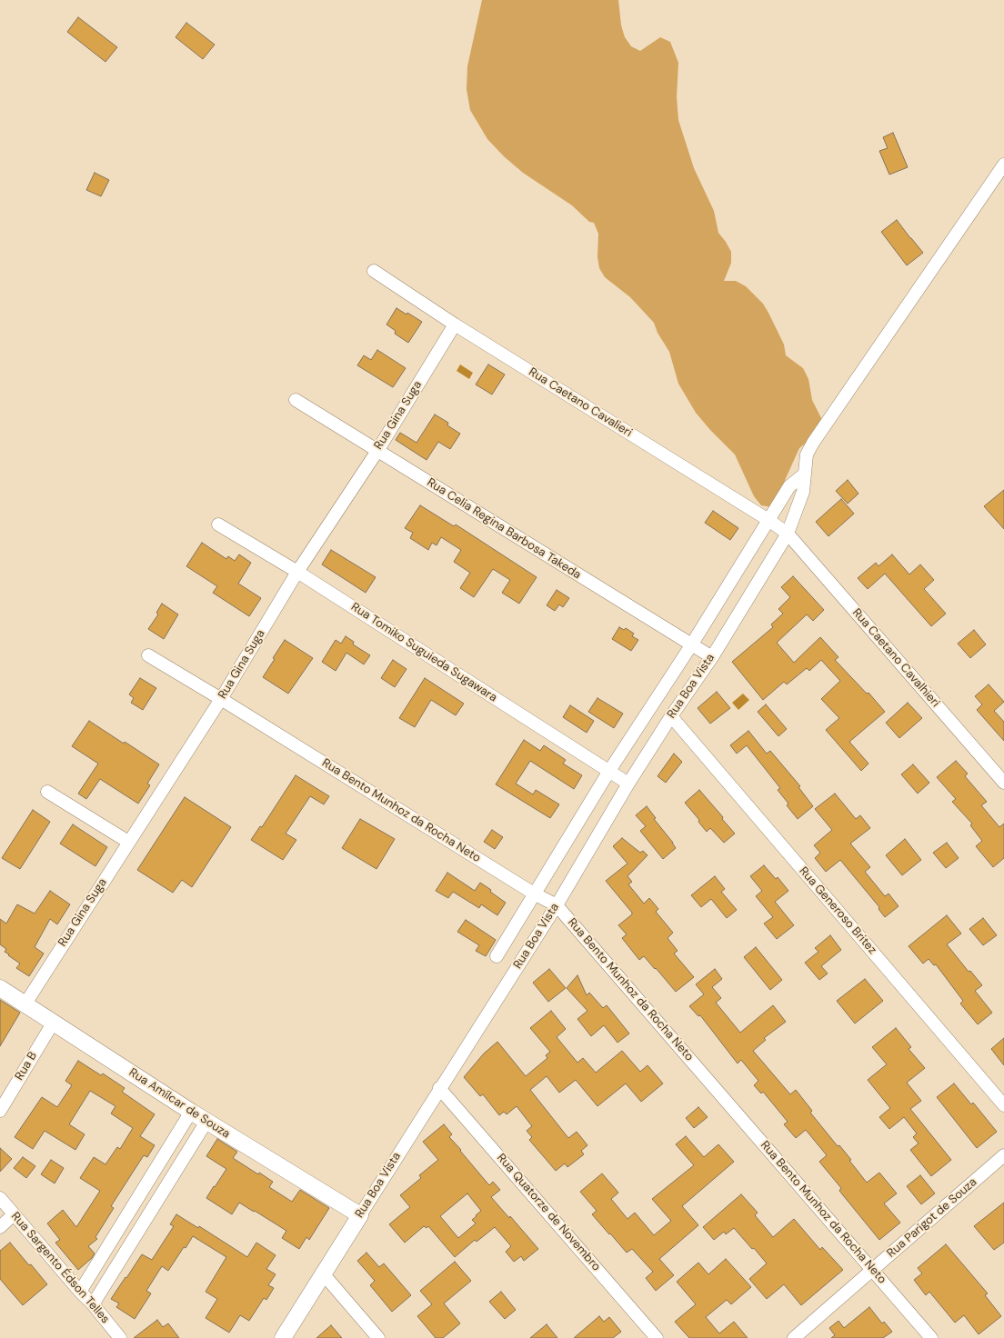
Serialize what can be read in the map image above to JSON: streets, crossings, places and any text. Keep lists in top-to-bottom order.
{
  "streets": {
    "street": [
      "Rua Caetano Cavalieri",
      "Rua Gina Suga",
      "Rua Celia Regina Barbosa Takeda",
      "Rua Tomiko Suguieda Sugawara",
      "Rua Caetano Cavalhieri",
      "Rua Boa Vista",
      "Rua Bento Munhoz da Rocha Neto",
      "Rua Generoso Britez",
      "Rua B",
      "Rua Amílcar de Souza",
      "Rua Quatorze de Novembro",
      "Rua Parigot de Souza",
      "Rua Sargento Édson Telles"
    ]
  },
  "crossings": [
    ["Rua Caetano Cavalieri", "Rua Gina Suga"],
    ["Rua Caetano Cavalieri", "Rua Caetano Cavalhieri"],
    ["Rua Caetano Cavalieri", "Rua Boa Vista"],
    ["Rua Gina Suga", "Rua Celia Regina Barbosa Takeda"],
    ["Rua Gina Suga", "Rua Tomiko Suguieda Sugawara"],
    ["Rua Gina Suga", "Rua Bento Munhoz da Rocha Neto"],
    ["Rua Gina Suga", "Rua Amílcar de Souza"],
    ["Rua Celia Regina Barbosa Takeda", "Rua Boa Vista"],
    ["Rua Tomiko Suguieda Sugawara", "Rua Boa Vista"],
    ["Rua Caetano Cavalhieri", "Rua Boa Vista"],
    ["Rua Boa Vista", "Rua Bento Munhoz da Rocha Neto"],
    ["Rua Boa Vista", "Rua Generoso Britez"],
    ["Rua Boa Vista", "Rua Amílcar de Souza"],
    ["Rua Boa Vista", "Rua Quatorze de Novembro"],
    ["Rua Bento Munhoz da Rocha Neto", "Rua Parigot de Souza"],
    ["Rua B", "Rua Amílcar de Souza"]
  ]
}
